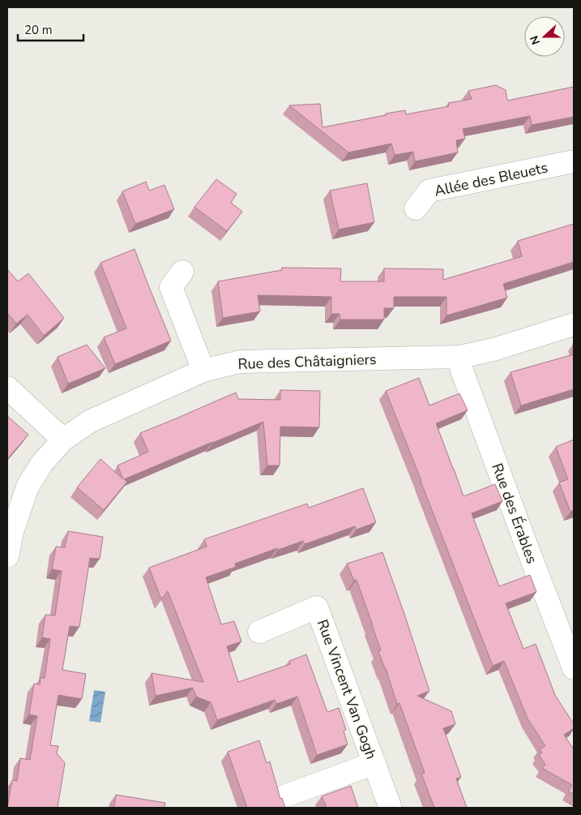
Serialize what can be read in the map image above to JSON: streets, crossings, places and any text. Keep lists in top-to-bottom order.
{
  "streets": {
    "street": [
      "Allée des Bleuets",
      "Rue des Châtaigniers",
      "Rue des Érables",
      "Rue Vincent Van Gogh"
    ]
  },
  "crossings": [
    ["Rue des Châtaigniers", "Rue des Érables"]
  ],
  "scale_bar": "20 m",
  "north": "left"
}
